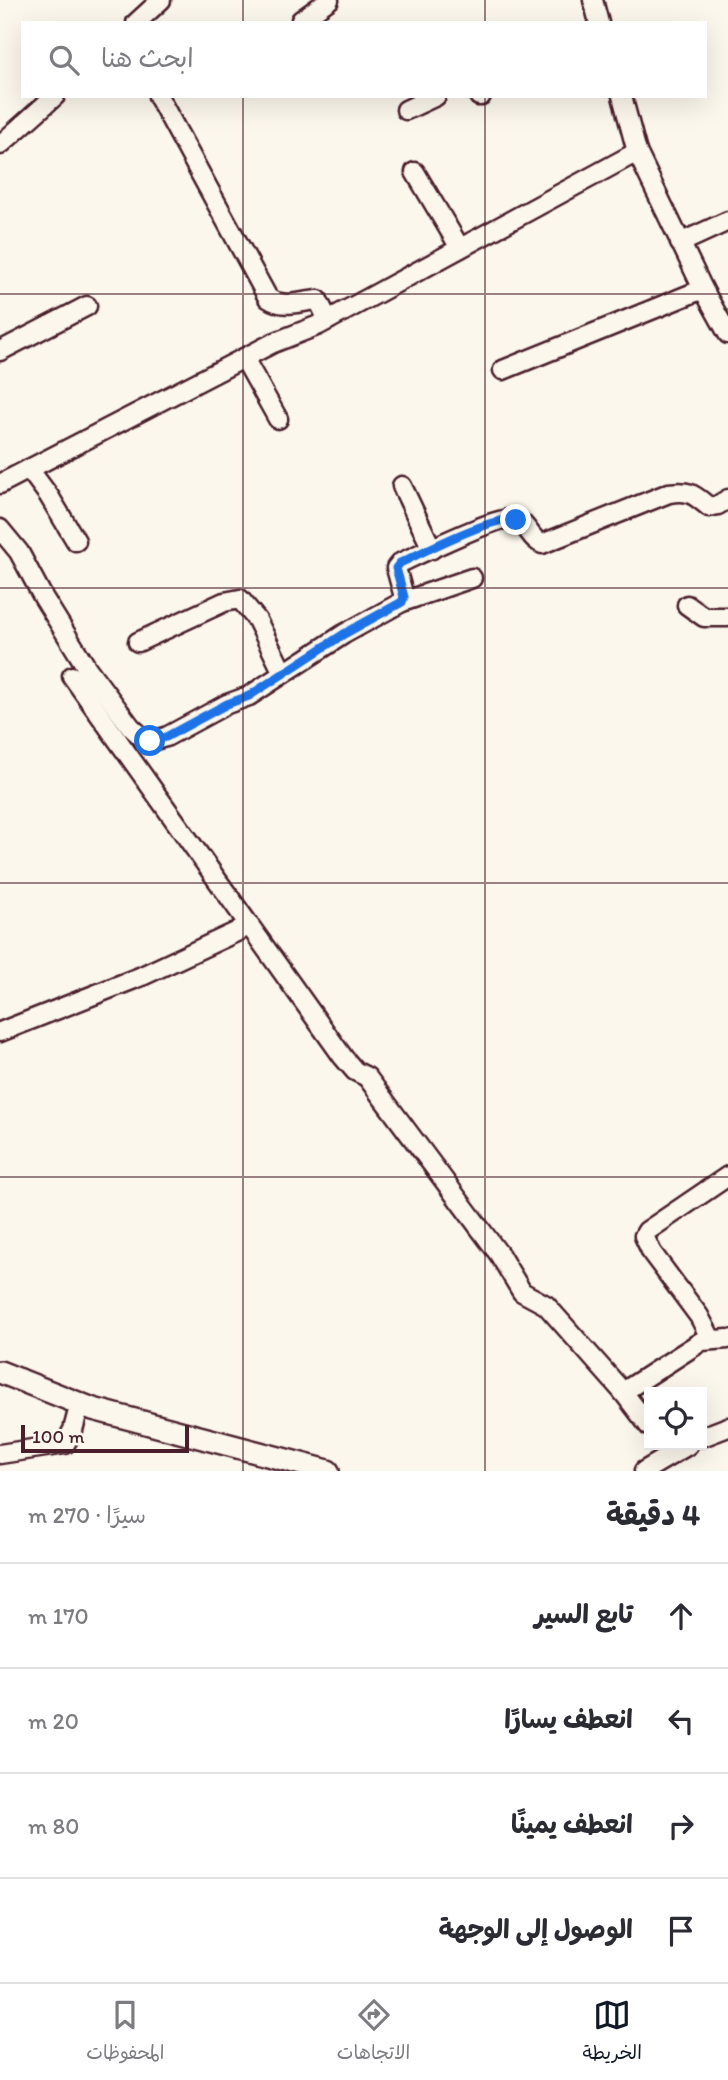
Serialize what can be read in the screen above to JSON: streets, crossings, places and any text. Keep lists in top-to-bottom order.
{
  "scale_bar": "100 m",
  "page": {
    "search": "ابحث هنا",
    "scale": "100 m",
    "heading": ["4 دقيقة", "سيرًا · 270 m"],
    "list": [
      ["تابع السير", "170 m"],
      ["انعطف يسارًا", "20 m"],
      ["انعطف يمينًا", "80 m"],
      "الوصول إلى الوجهة"
    ],
    "nav": ["الخريطة", "الاتجاهات", "المحفوظات"]
  }
}
